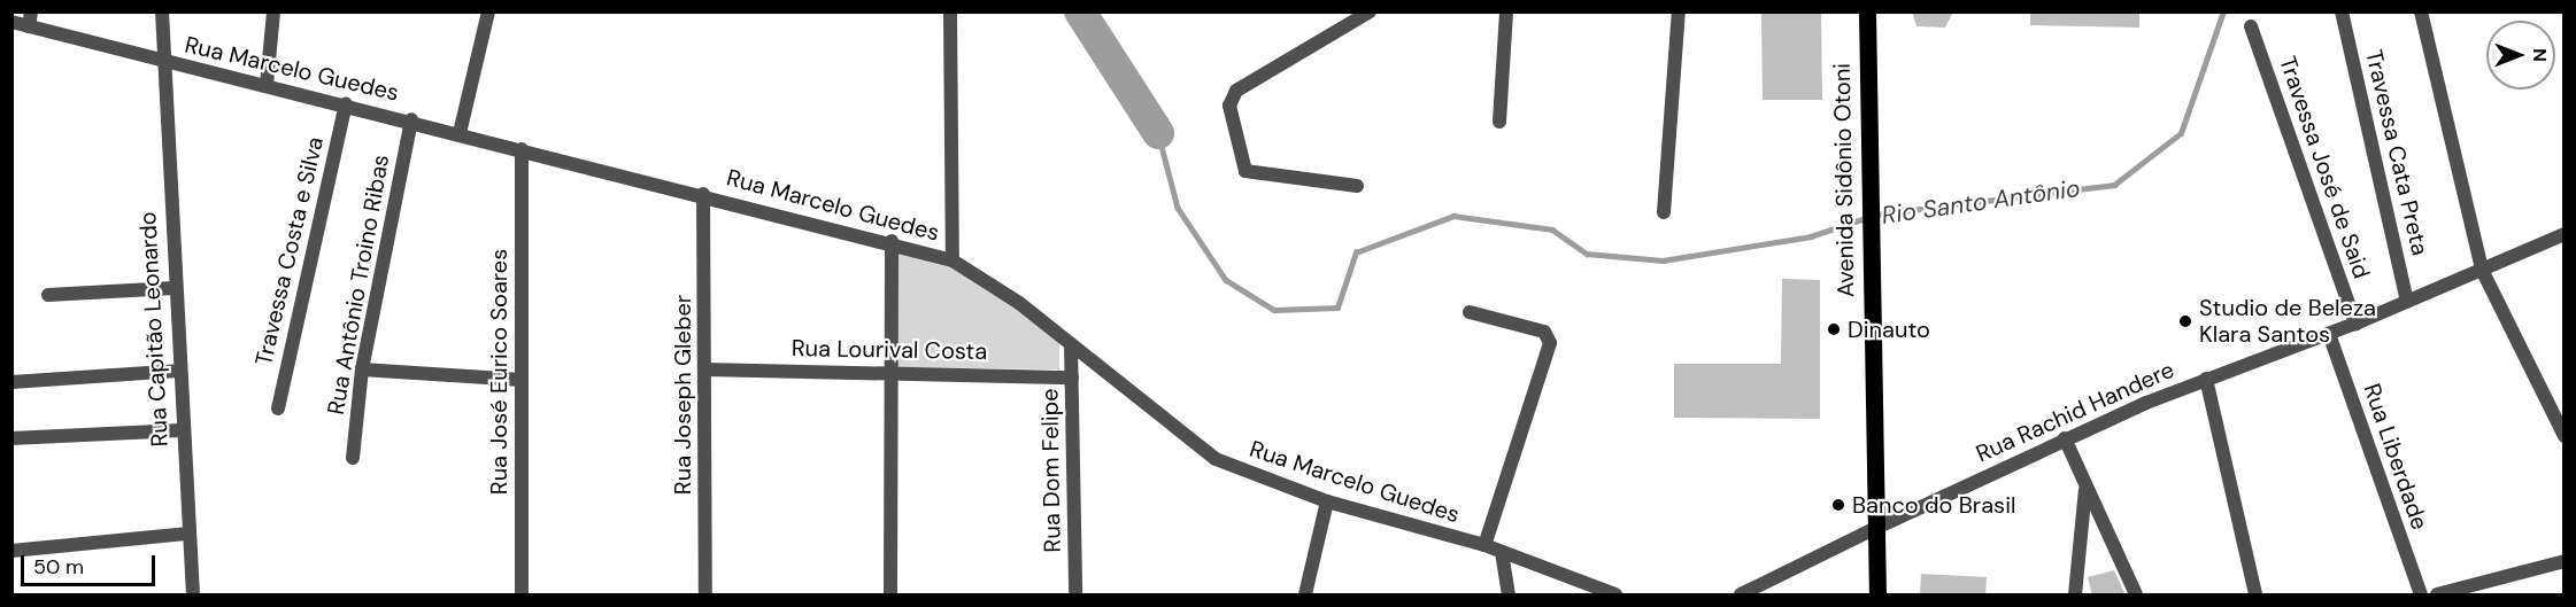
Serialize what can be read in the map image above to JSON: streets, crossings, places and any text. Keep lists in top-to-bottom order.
{
  "streets": {
    "main road": ["Avenida Sidônio Otoni"],
    "street": [
      "Rua Marcelo Guedes",
      "Travessa Cata Preta",
      "Travessa José de Said",
      "Travessa Costa e Silva",
      "Rua Antônio Troino Ribas",
      "Rua Capitão Leonardo",
      "Rua Lourival Costa",
      "Rua José Eurico Soares",
      "Rua Joseph Gleber",
      "Rua Rachid Handere",
      "Rua Liberdade",
      "Rua Dom Felipe"
    ]
  },
  "crossings": [
    ["Rua Marcelo Guedes", "Travessa Costa e Silva"],
    ["Rua Marcelo Guedes", "Rua Antônio Troino Ribas"],
    ["Rua Marcelo Guedes", "Rua Capitão Leonardo"],
    ["Rua Marcelo Guedes", "Rua José Eurico Soares"],
    ["Rua Marcelo Guedes", "Rua Joseph Gleber"],
    ["Rua Marcelo Guedes", "Rua Dom Felipe"],
    ["Travessa Cata Preta", "Rua Rachid Handere"],
    ["Travessa José de Said", "Rua Rachid Handere"],
    ["Avenida Sidônio Otoni", "Rua Rachid Handere"],
    ["Rua Lourival Costa", "Rua Joseph Gleber"],
    ["Rua Lourival Costa", "Rua Dom Felipe"],
    ["Rua Rachid Handere", "Rua Liberdade"]
  ],
  "water": ["Rio Santo Antônio"],
  "places": ["Studio de Beleza Klara Santos", "Dinauto", "Banco do Brasil"],
  "scale_bar": "50 m",
  "north": "right"
}
